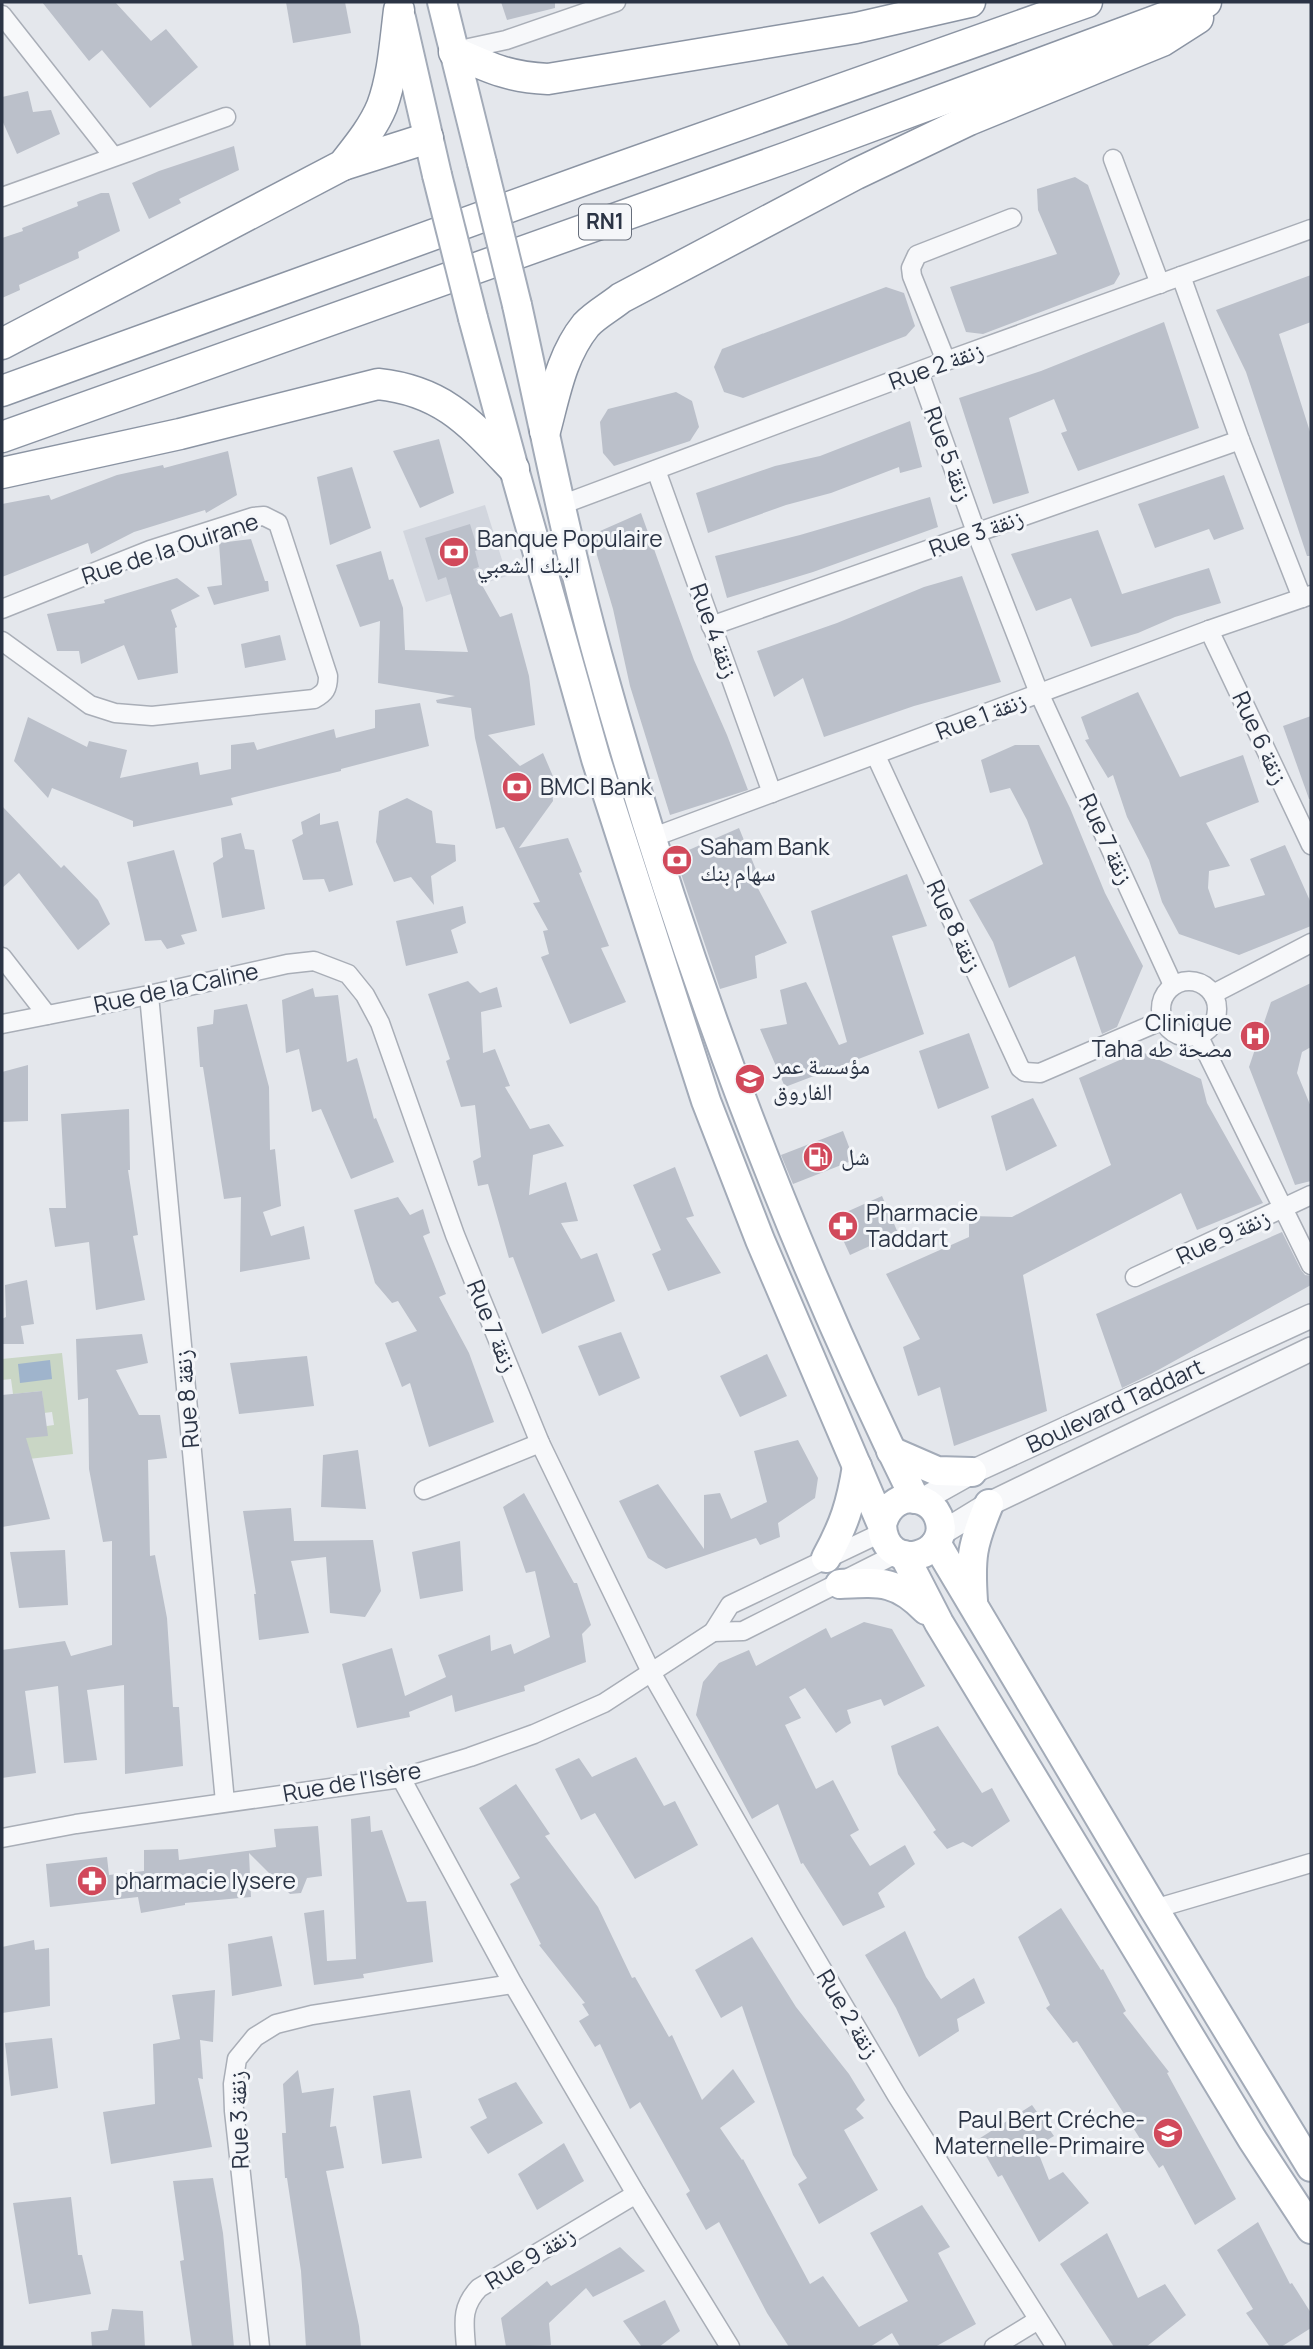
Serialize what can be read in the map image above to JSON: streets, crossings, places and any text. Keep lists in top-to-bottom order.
{
  "streets": {
    "highway": ["RN1"],
    "street": [
      "Rue 2 زنقة",
      "Rue 5 زنقة",
      "Rue 3 زنقة",
      "Rue de la Ouirane",
      "Rue 4 زنقة",
      "Rue 1 زنقة",
      "Rue 6 زنقة",
      "Rue 7 زنقة",
      "Rue 8 زنقة",
      "Rue de la Caline",
      "Rue 9 زنقة",
      "Boulevard Taddart",
      "Rue de l'Isère"
    ]
  },
  "crossings": [
    ["Rue 2 زنقة", "Rue 5 زنقة"],
    ["Rue 2 زنقة", "Rue 4 زنقة"],
    ["Rue 2 زنقة", "Rue 7 زنقة"],
    ["Rue 2 زنقة", "Rue de l'Isère"],
    ["Rue 5 زنقة", "Rue 3 زنقة"],
    ["Rue 5 زنقة", "Rue 1 زنقة"],
    ["Rue 5 زنقة", "Rue 7 زنقة"],
    ["Rue 3 زنقة", "Rue 4 زنقة"],
    ["Rue 4 زنقة", "Rue 1 زنقة"],
    ["Rue 1 زنقة", "Rue 6 زنقة"],
    ["Rue 1 زنقة", "Rue 7 زنقة"],
    ["Rue 1 زنقة", "Rue 8 زنقة"],
    ["Rue 7 زنقة", "Rue 8 زنقة"],
    ["Rue 7 زنقة", "Rue de la Caline"],
    ["Rue 7 زنقة", "Rue de l'Isère"],
    ["Rue 8 زنقة", "Rue de la Caline"],
    ["Rue 8 زنقة", "Rue de l'Isère"],
    ["Boulevard Taddart", "Rue de l'Isère"]
  ],
  "places": {
    "bank": ["Banque Populaire البنك الشعبي", "BMCI Bank", "Saham Bank سهام بنك"],
    "hospital": ["Clinique Taha مصحة طه"],
    "school or university": ["مؤسسة عمر الفاروق", "Paul Bert Créche- Maternelle-Primaire"],
    "fuel station": ["شل"],
    "pharmacy": ["Pharmacie Taddart", "pharmacie lysere"]
  }
}
